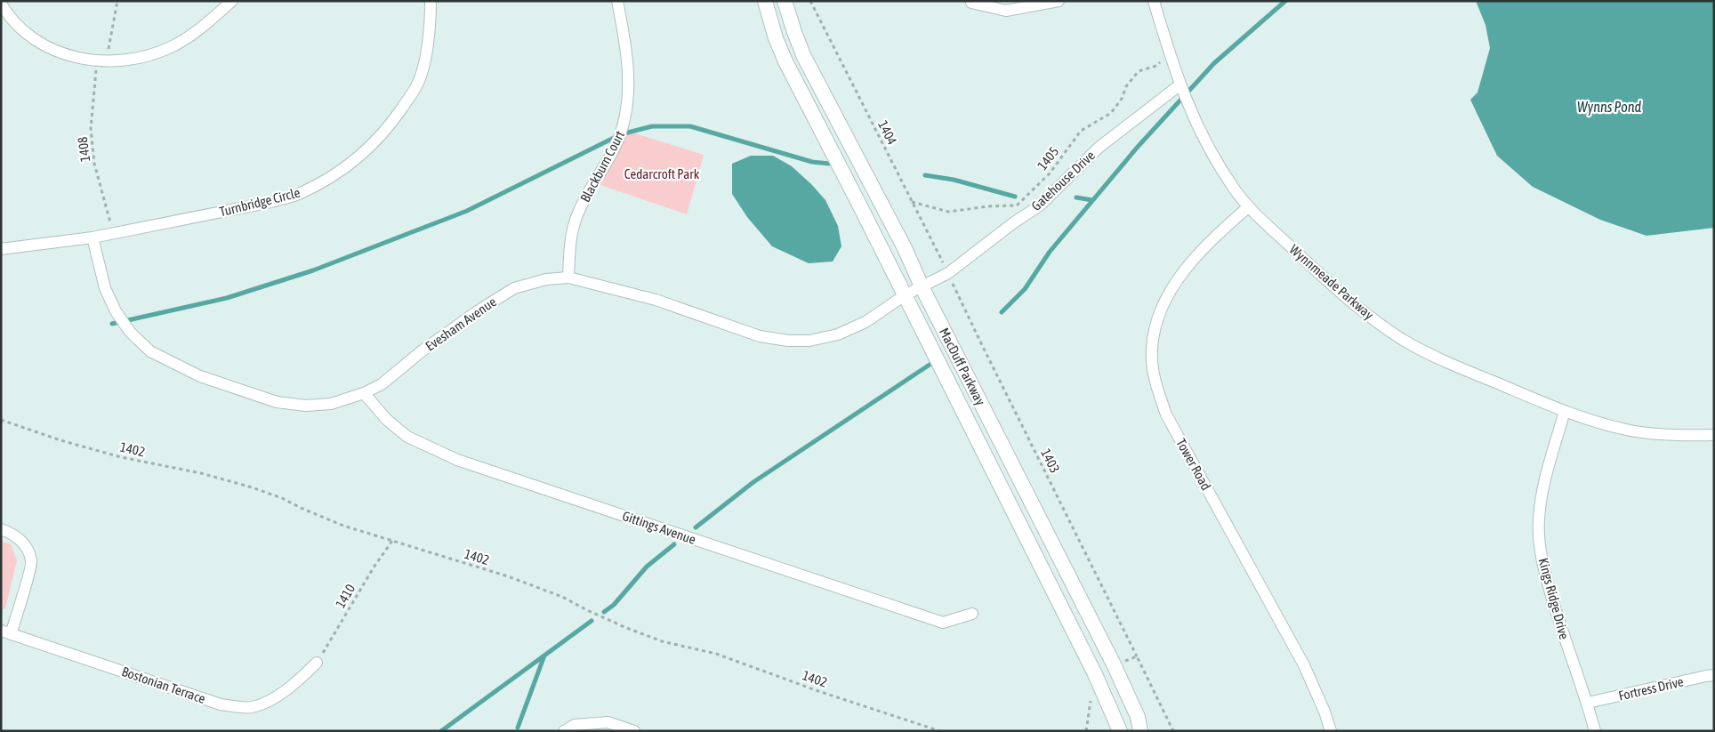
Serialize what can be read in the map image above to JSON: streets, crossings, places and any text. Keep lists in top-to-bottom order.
{
  "streets": {
    "street": [
      "Blackburn Court",
      "Gatehouse Drive",
      "Turnbridge Circle",
      "Wynnmeade Parkway",
      "Evesham Avenue",
      "MacDuff Parkway",
      "Tower Road",
      "Gittings Avenue",
      "Kings Ridge Drive",
      "Bostonian Terrace",
      "Fortress Drive"
    ],
    "path": [
      "1404",
      "1408",
      "1405",
      "1402",
      "1403",
      "1410"
    ]
  },
  "crossings": [
    ["1404", "1405"],
    ["1404", "Gatehouse Drive"],
    ["1404", "1403"],
    ["1408", "Turnbridge Circle"],
    ["1405", "Wynnmeade Parkway"],
    ["Blackburn Court", "Evesham Avenue"],
    ["Gatehouse Drive", "Wynnmeade Parkway"],
    ["Gatehouse Drive", "Evesham Avenue"],
    ["Gatehouse Drive", "MacDuff Parkway"],
    ["Gatehouse Drive", "1403"],
    ["Turnbridge Circle", "Evesham Avenue"],
    ["Wynnmeade Parkway", "Tower Road"],
    ["Wynnmeade Parkway", "Kings Ridge Drive"],
    ["Evesham Avenue", "MacDuff Parkway"],
    ["Evesham Avenue", "Gittings Avenue"],
    ["1402", "1410"],
    ["1410", "Bostonian Terrace"],
    ["Kings Ridge Drive", "Fortress Drive"]
  ],
  "water": ["Wynns Pond"],
  "parks": ["Cedarcroft Park"]
}
